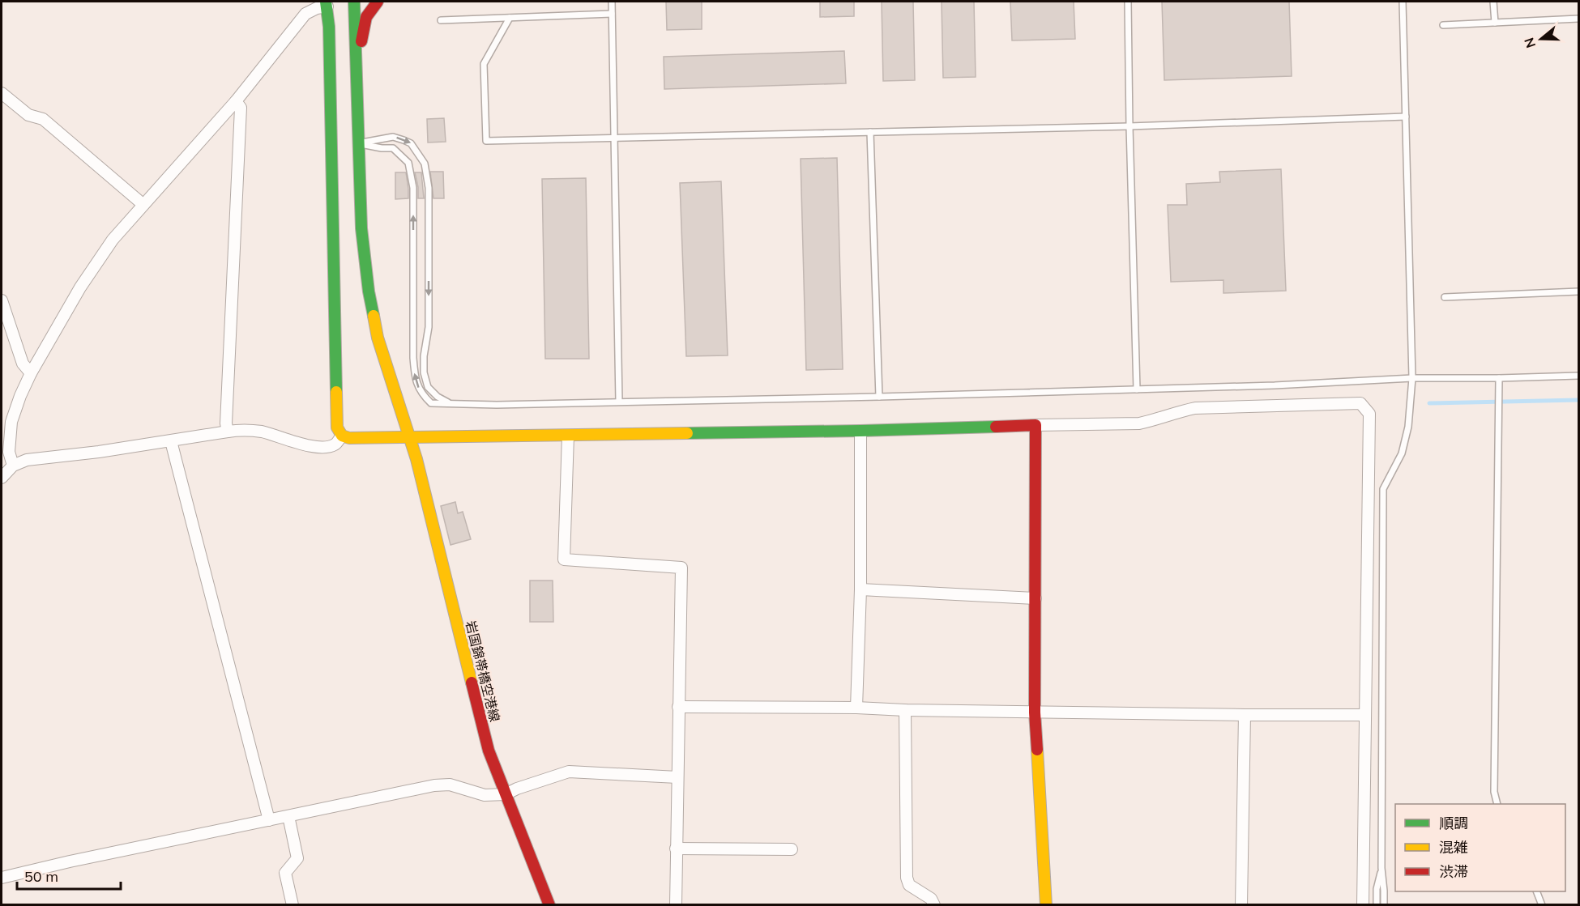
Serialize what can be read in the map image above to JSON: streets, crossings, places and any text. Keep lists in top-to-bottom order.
{
  "streets": {
    "street": ["岩国錦帯橋空港線"]
  },
  "legend": ["順調", "混雑", "渋滞"],
  "scale_bar": "50 m",
  "north": "left"
}
